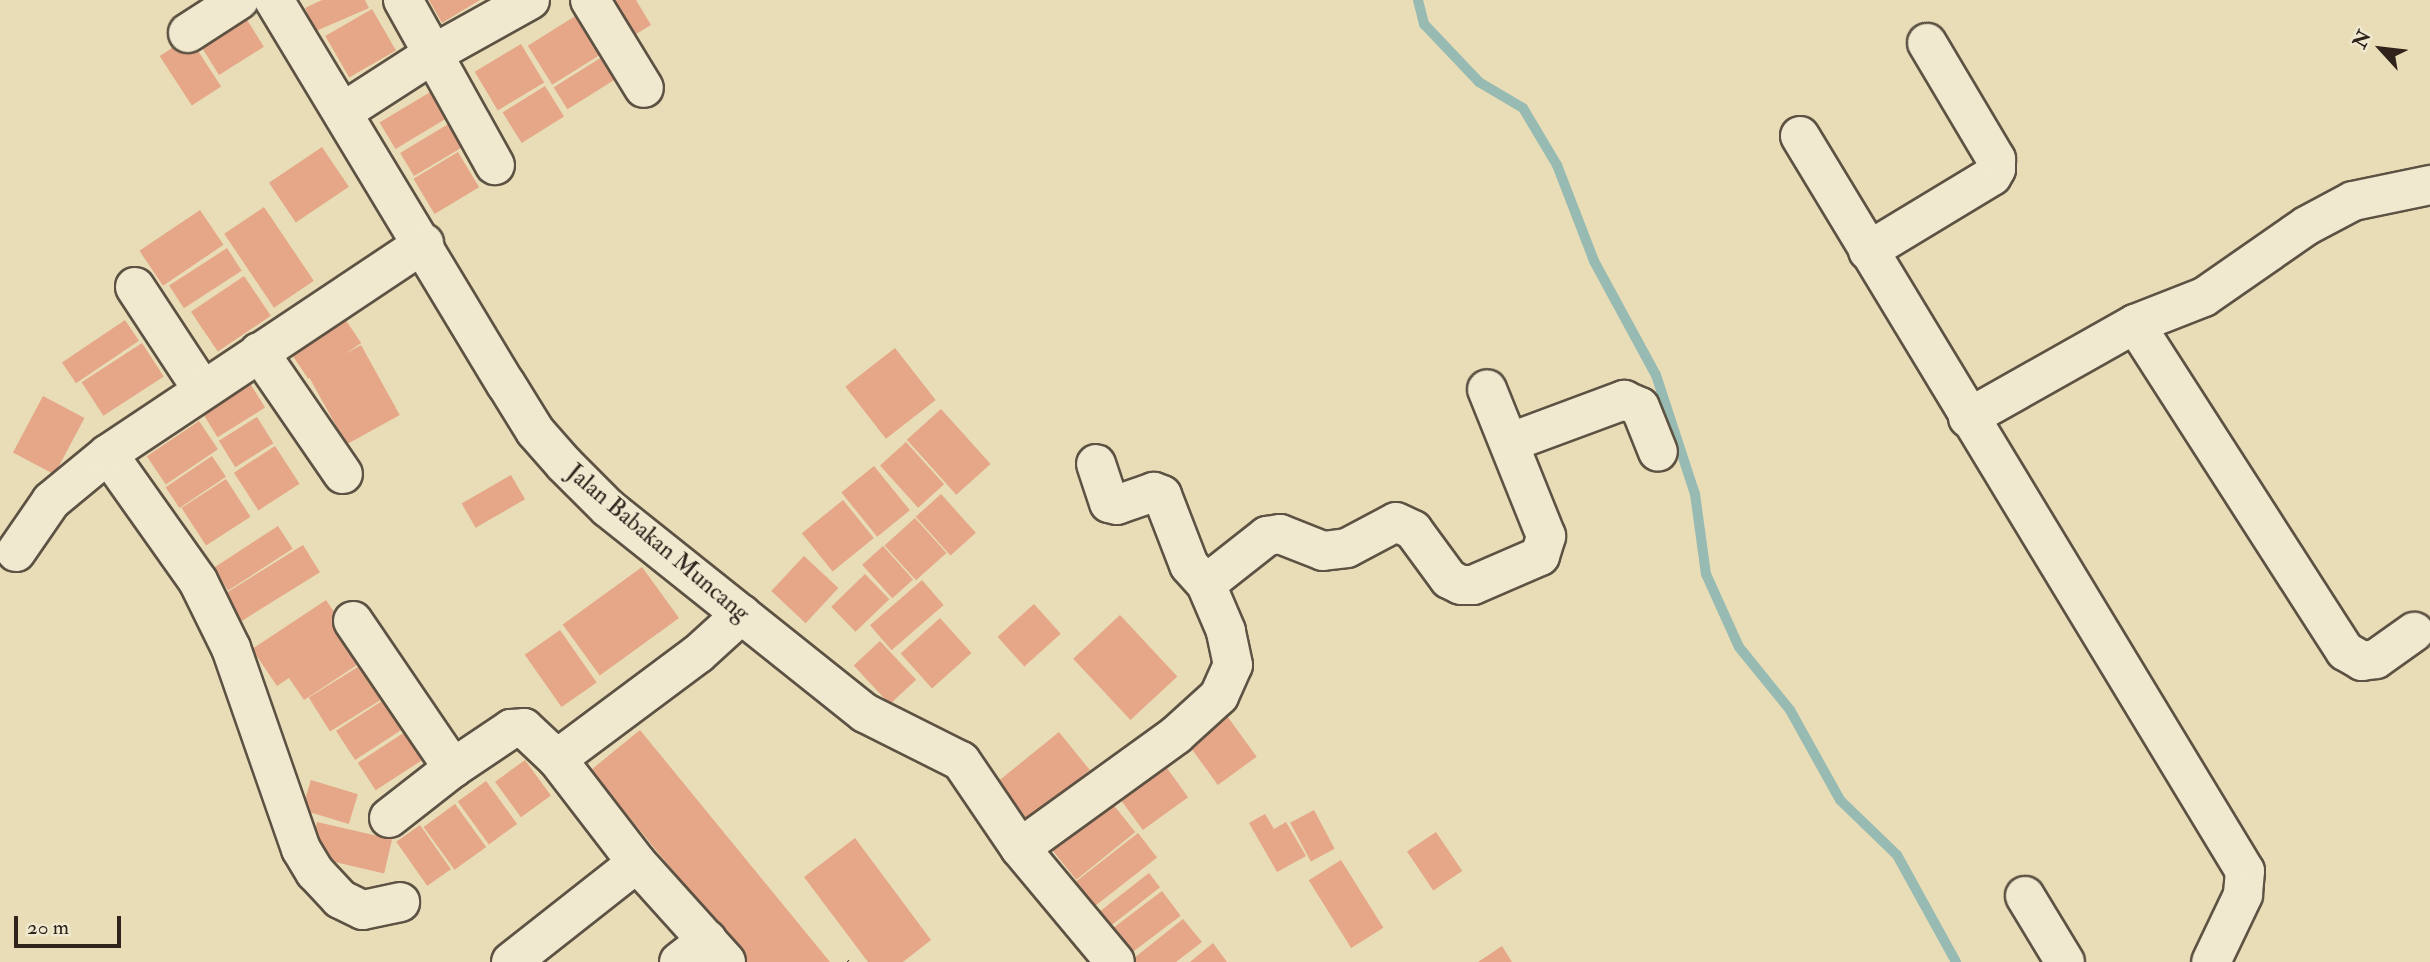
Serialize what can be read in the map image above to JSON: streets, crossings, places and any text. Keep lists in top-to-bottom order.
{
  "streets": {
    "street": ["Jalan Babakan Muncang"]
  },
  "scale_bar": "20 m",
  "north": "top left"
}
